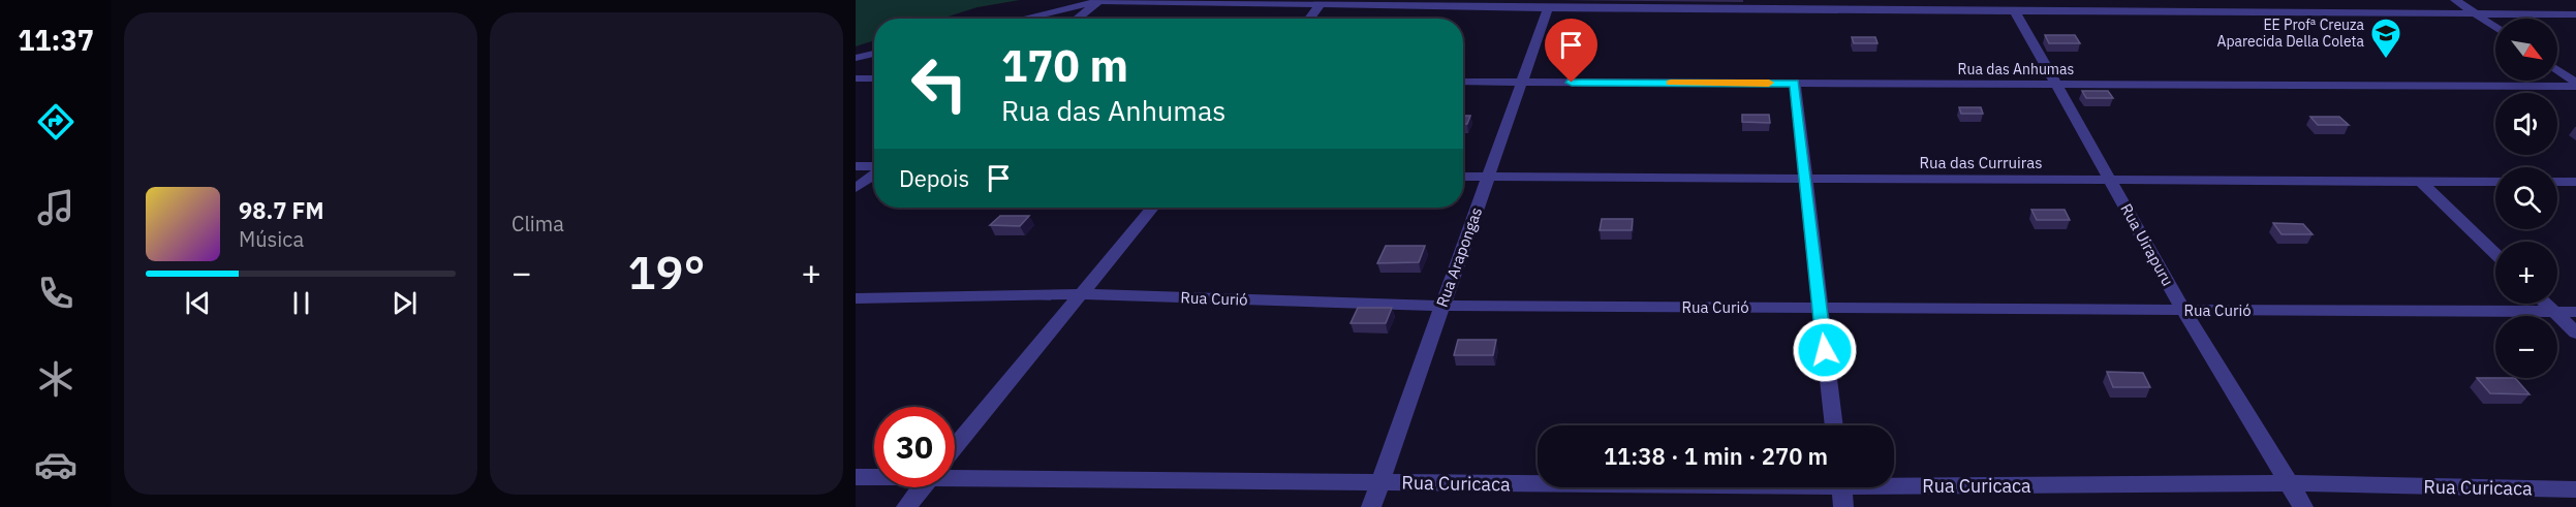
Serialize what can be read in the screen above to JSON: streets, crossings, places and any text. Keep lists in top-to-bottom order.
{
  "streets": {
    "street": [
      "Rua das Anhumas",
      "Rua das Curruiras",
      "Rua Uirapuru",
      "Rua Arapongas",
      "Rua Curió",
      "Rua Curicaca"
    ]
  },
  "crossings": [
    ["Rua das Anhumas", "Rua Uirapuru"],
    ["Rua das Anhumas", "Rua Arapongas"],
    ["Rua das Curruiras", "Rua Uirapuru"],
    ["Rua das Curruiras", "Rua Arapongas"],
    ["Rua Uirapuru", "Rua Curió"],
    ["Rua Uirapuru", "Rua Curicaca"],
    ["Rua Arapongas", "Rua Curió"],
    ["Rua Arapongas", "Rua Curicaca"]
  ],
  "places": {
    "school or university": ["EE Profª Creuza Aparecida Della Coleta"]
  },
  "north": "bottom right",
  "page": {
    "tabs": "11:37",
    "tile": "Clima",
    "map_buttons": ["+", "−"],
    "turn": ["170 m", "Rua das Anhumas"],
    "then": "Depois",
    "song": ["98.7 FM", "Música"],
    "heat": ["−", "19°", "+"],
    "limit": "30",
    "trip": "11:38 · 1 min · 270 m"
  }
}
